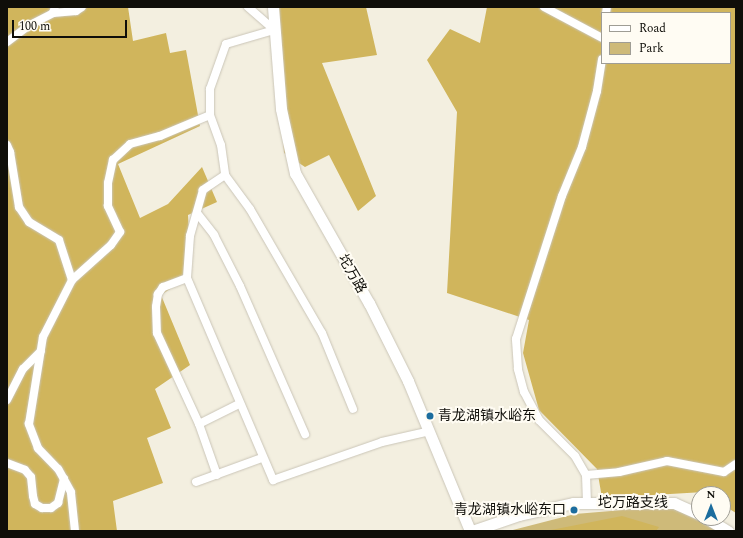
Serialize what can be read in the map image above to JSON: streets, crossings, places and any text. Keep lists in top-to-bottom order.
{
  "streets": {
    "main road": ["坨万路", "坨万路支线"]
  },
  "crossings": [
    ["坨万路", "坨万路支线"]
  ],
  "places": ["青龙湖镇水峪东", "青龙湖镇水峪东口"],
  "legend": ["Road", "Park"],
  "scale_bar": "100 m",
  "north": "top"
}
